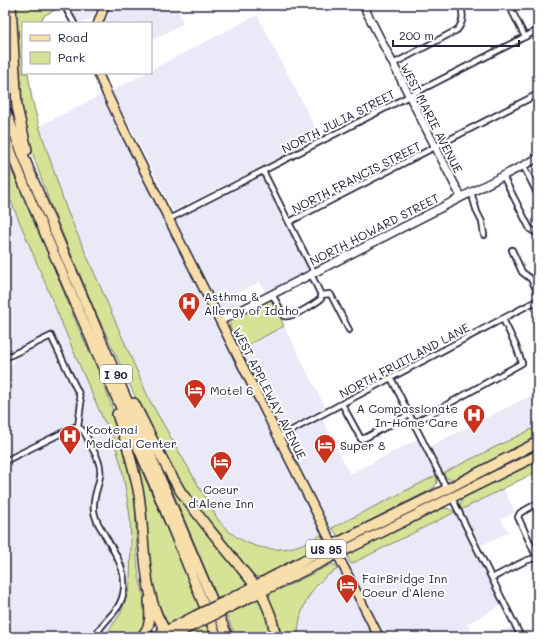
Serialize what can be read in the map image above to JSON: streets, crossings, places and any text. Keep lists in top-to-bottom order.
{
  "streets": {
    "highway": ["I 90", "US 95"],
    "main road": ["WEST APPLEWAY AVENUE"],
    "street": [
      "WEST MARIE AVENUE",
      "NORTH JULIA STREET",
      "NORTH FRANCIS STREET",
      "NORTH HOWARD STREET",
      "NORTH FRUITLAND LANE"
    ]
  },
  "crossings": [
    ["WEST MARIE AVENUE", "NORTH JULIA STREET"],
    ["WEST MARIE AVENUE", "NORTH FRANCIS STREET"],
    ["WEST MARIE AVENUE", "NORTH HOWARD STREET"],
    ["NORTH JULIA STREET", "WEST APPLEWAY AVENUE"],
    ["NORTH HOWARD STREET", "WEST APPLEWAY AVENUE"],
    ["NORTH FRUITLAND LANE", "WEST APPLEWAY AVENUE"],
    ["I 90", "US 95"],
    ["WEST APPLEWAY AVENUE", "US 95"]
  ],
  "places": {
    "hospital": ["Asthma & Allergy of Idaho", "A Compassionate In-Home Care", "Kootenai Medical Center"],
    "hotel": [
      "Motel 6",
      "Super 8",
      "Coeur d'Alene Inn",
      "FairBridge Inn Coeur d'Alene"
    ]
  },
  "legend": ["Road", "Park"],
  "scale_bar": "200 m"
}
